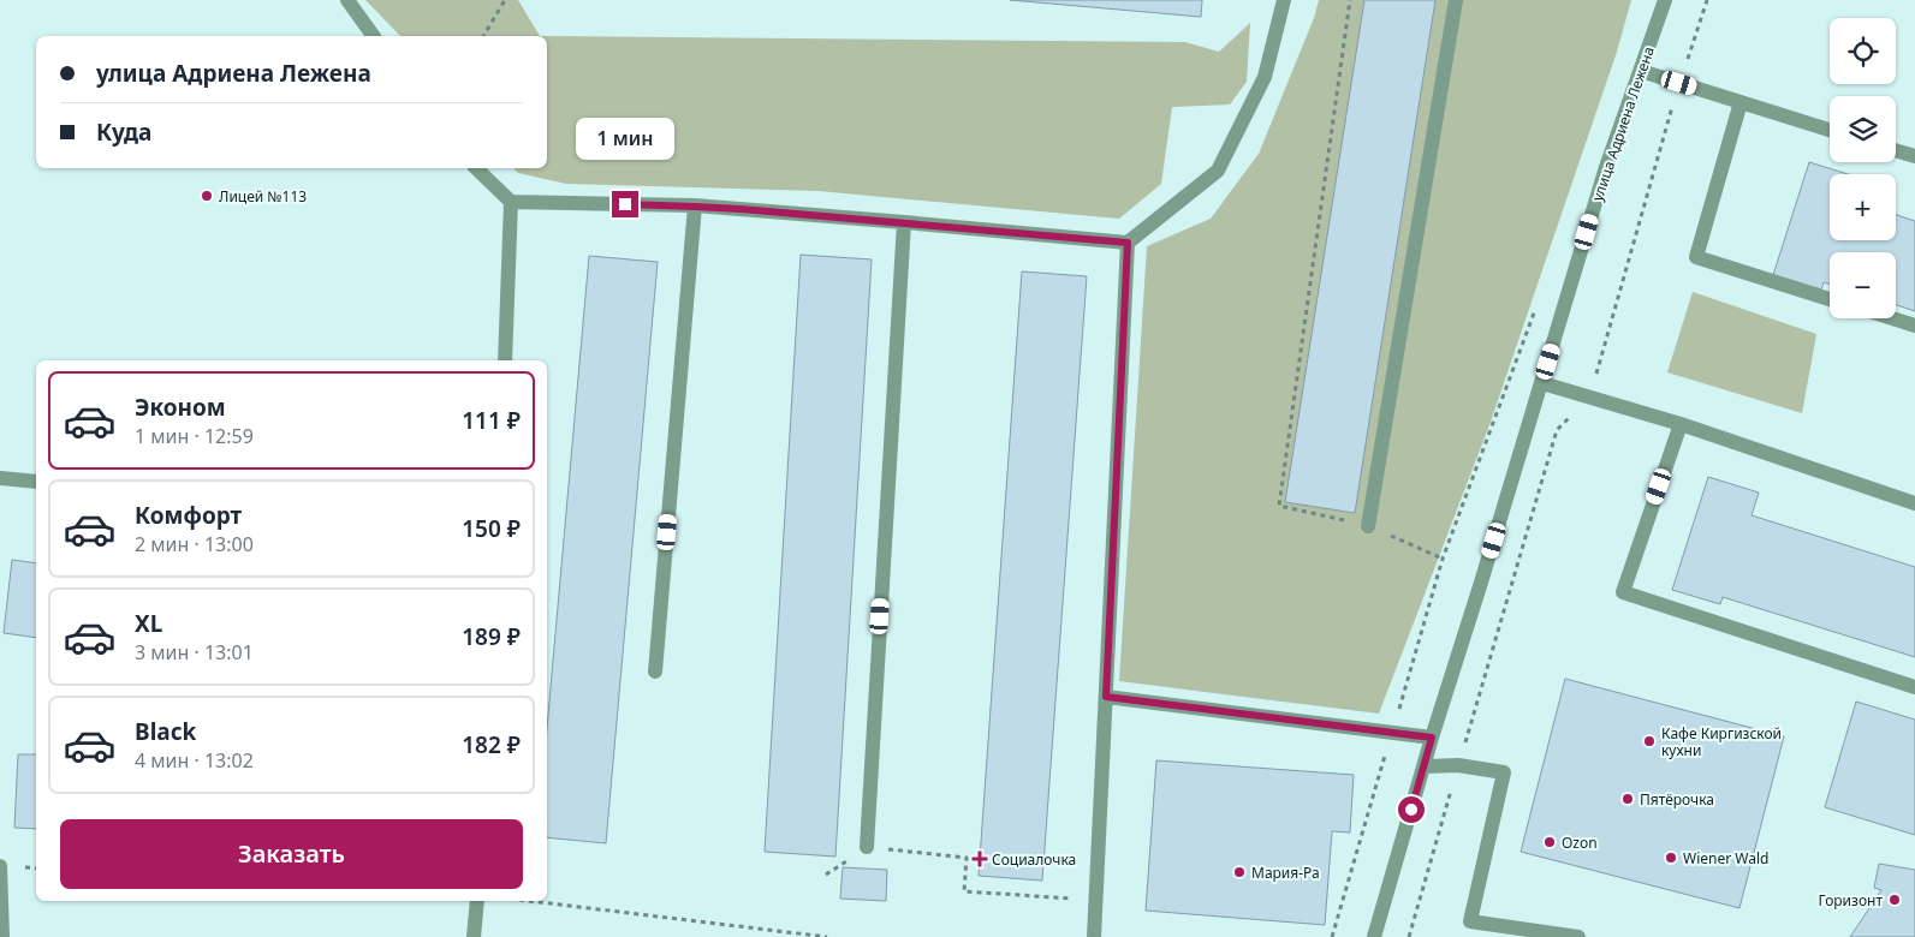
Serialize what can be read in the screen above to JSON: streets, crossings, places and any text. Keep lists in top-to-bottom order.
{
  "streets": {
    "street": ["улица Адриена Лежена"]
  },
  "places": {
    "other": [
      "Лицей №113",
      "Кафе Киргизской кухни",
      "Пятёрочка",
      "Ozon",
      "Wiener Wald",
      "Мария-Ра",
      "Горизонт"
    ],
    "health": ["Социалочка"]
  },
  "page": {
    "map_buttons": ["+", "−"],
    "banner": ["улица Адриена Лежена", "Куда"],
    "bubble": "1 мин",
    "list": [
      {
        "name": "Эконом",
        "note": "1 мин · 12:59",
        "value": "111 ₽"
      },
      {
        "name": "Комфорт",
        "note": "2 мин · 13:00",
        "value": "150 ₽"
      },
      {
        "name": "XL",
        "note": "3 мин · 13:01",
        "value": "189 ₽"
      },
      {
        "name": "Black",
        "note": "4 мин · 13:02",
        "value": "182 ₽"
      }
    ],
    "buttons": "Заказать"
  }
}
